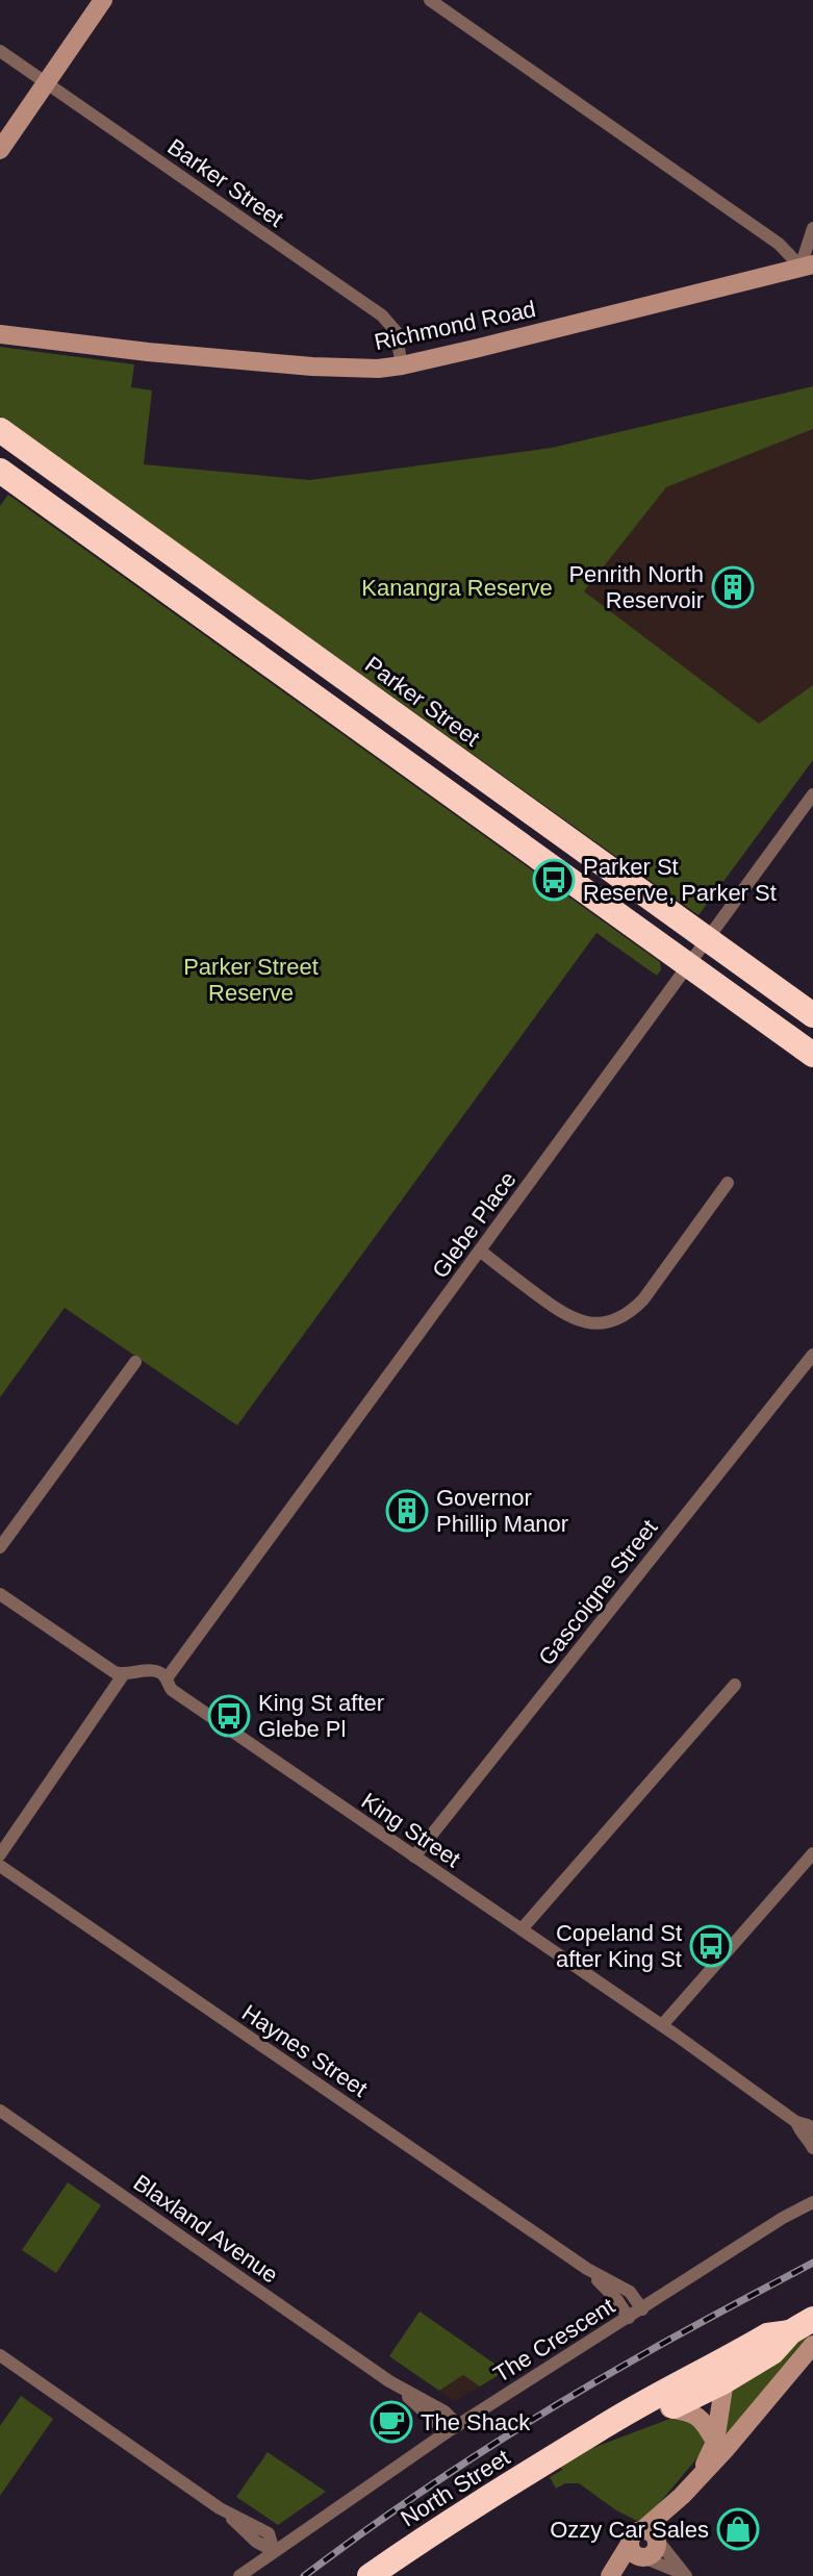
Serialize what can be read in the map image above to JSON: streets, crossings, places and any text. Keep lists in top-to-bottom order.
{
  "streets": {
    "highway": ["Parker Street", "North Street"],
    "street": [
      "Barker Street",
      "Richmond Road",
      "Glebe Place",
      "Gascoigne Street",
      "King Street",
      "Haynes Street",
      "Blaxland Avenue",
      "The Crescent"
    ]
  },
  "crossings": [
    ["Barker Street", "Richmond Road"],
    ["Parker Street", "Glebe Place"],
    ["Glebe Place", "King Street"],
    ["Gascoigne Street", "King Street"],
    ["Haynes Street", "The Crescent"],
    ["Blaxland Avenue", "The Crescent"]
  ],
  "parks": ["Kanangra Reserve", "Parker Street Reserve"],
  "places": {
    "building": ["Penrith North Reservoir", "Governor Phillip Manor"],
    "bus stop": ["Parker St Reserve, Parker St", "King St after Glebe Pl", "Copeland St after King St"],
    "cafe": ["The Shack"],
    "shop": ["Ozzy Car Sales"]
  }
}
